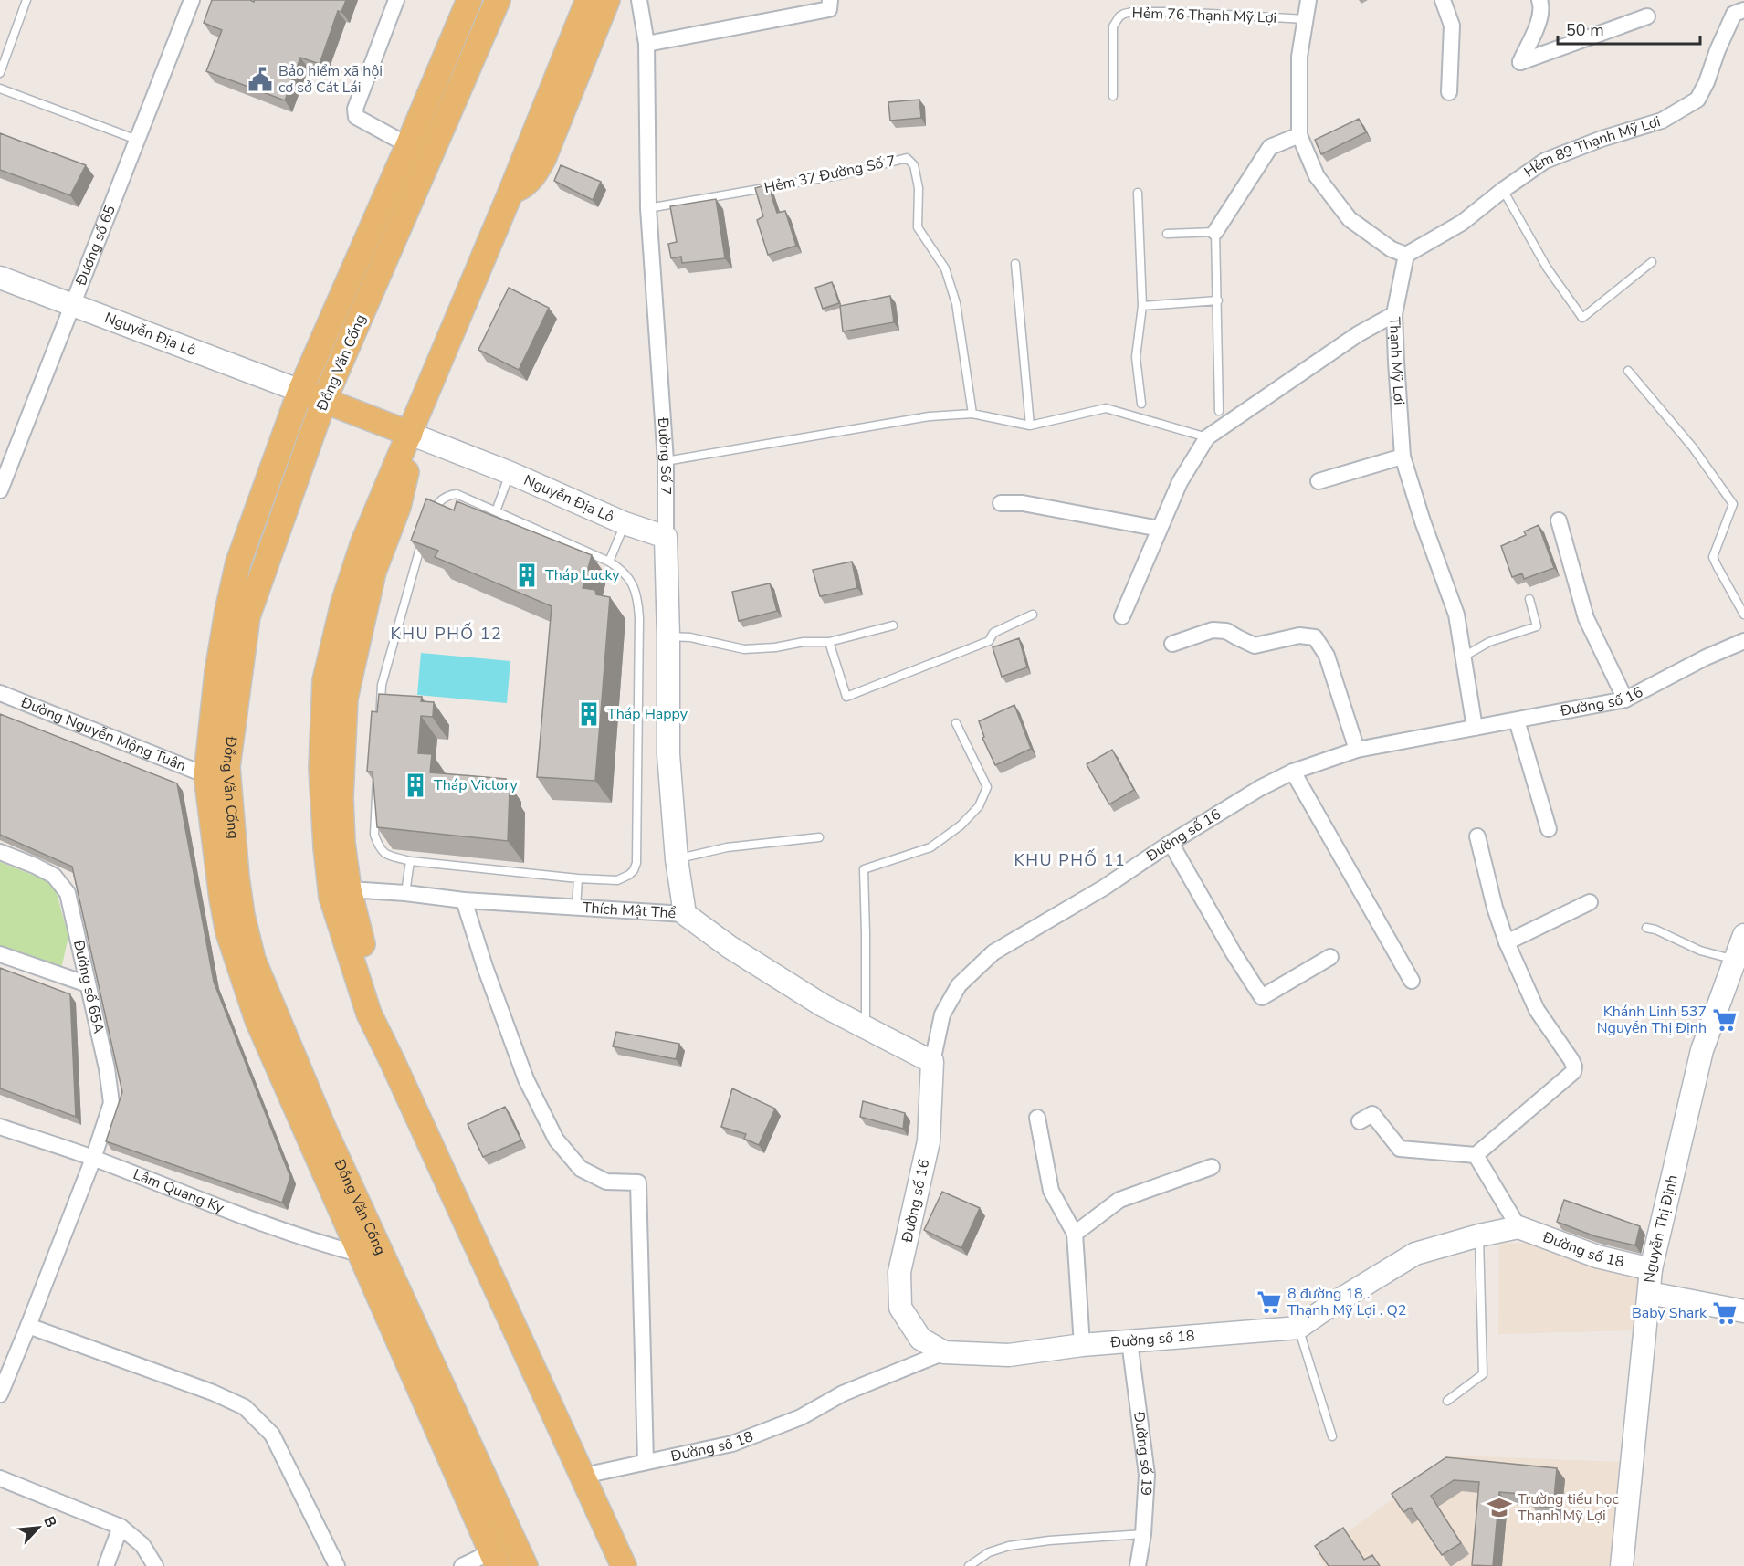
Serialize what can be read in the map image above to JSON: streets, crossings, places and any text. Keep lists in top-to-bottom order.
{
  "streets": {
    "main road": ["Đồng Văn Cống"],
    "street": [
      "Hẻm 89 Thạnh Mỹ Lợi",
      "Đương số 65",
      "Nguyễn Địa Lô",
      "Thạnh Mỹ Lợi",
      "Đường Số 7",
      "Đường số 16",
      "Đường Nguyễn Mộng Tuân",
      "Thích Mật Thể",
      "Đường số 65A",
      "Lâm Quang Ky",
      "Nguyễn Thị Định",
      "Đường số 18",
      "Đường số 19"
    ],
    "lane": ["Hẻm 76 Thạnh Mỹ Lợi", "Hẻm 37 Đường Số 7"]
  },
  "crossings": [
    ["Hẻm 89 Thạnh Mỹ Lợi", "Thạnh Mỹ Lợi"],
    ["Hẻm 37 Đường Số 7", "Đường Số 7"],
    ["Đương số 65", "Nguyễn Địa Lô"],
    ["Nguyễn Địa Lô", "Đồng Văn Cống"],
    ["Nguyễn Địa Lô", "Đường Số 7"],
    ["Thạnh Mỹ Lợi", "Đường số 16"],
    ["Đồng Văn Cống", "Đường Nguyễn Mộng Tuân"],
    ["Đồng Văn Cống", "Lâm Quang Ky"],
    ["Đường Số 7", "Thích Mật Thể"],
    ["Đường số 16", "Thích Mật Thể"],
    ["Đường số 16", "Đường số 18"],
    ["Đường số 65A", "Lâm Quang Ky"],
    ["Nguyễn Thị Định", "Đường số 18"],
    ["Đường số 18", "Đường số 19"]
  ],
  "districts": ["KHU PHỐ 12", "KHU PHỐ 11"],
  "places": {
    "public building": ["Bảo hiểm xã hội cơ sở Cát Lái"],
    "building": ["Tháp Lucky", "Tháp Happy", "Tháp Victory"],
    "supermarket": ["Khánh Linh 537 Nguyễn Thị Định", "8 đường 18 . Thạnh Mỹ Lợi . Q2", "Baby Shark"],
    "school or university": ["Trường tiểu học Thạnh Mỹ Lợi"]
  },
  "scale_bar": "50 m",
  "north": "top right"
}
